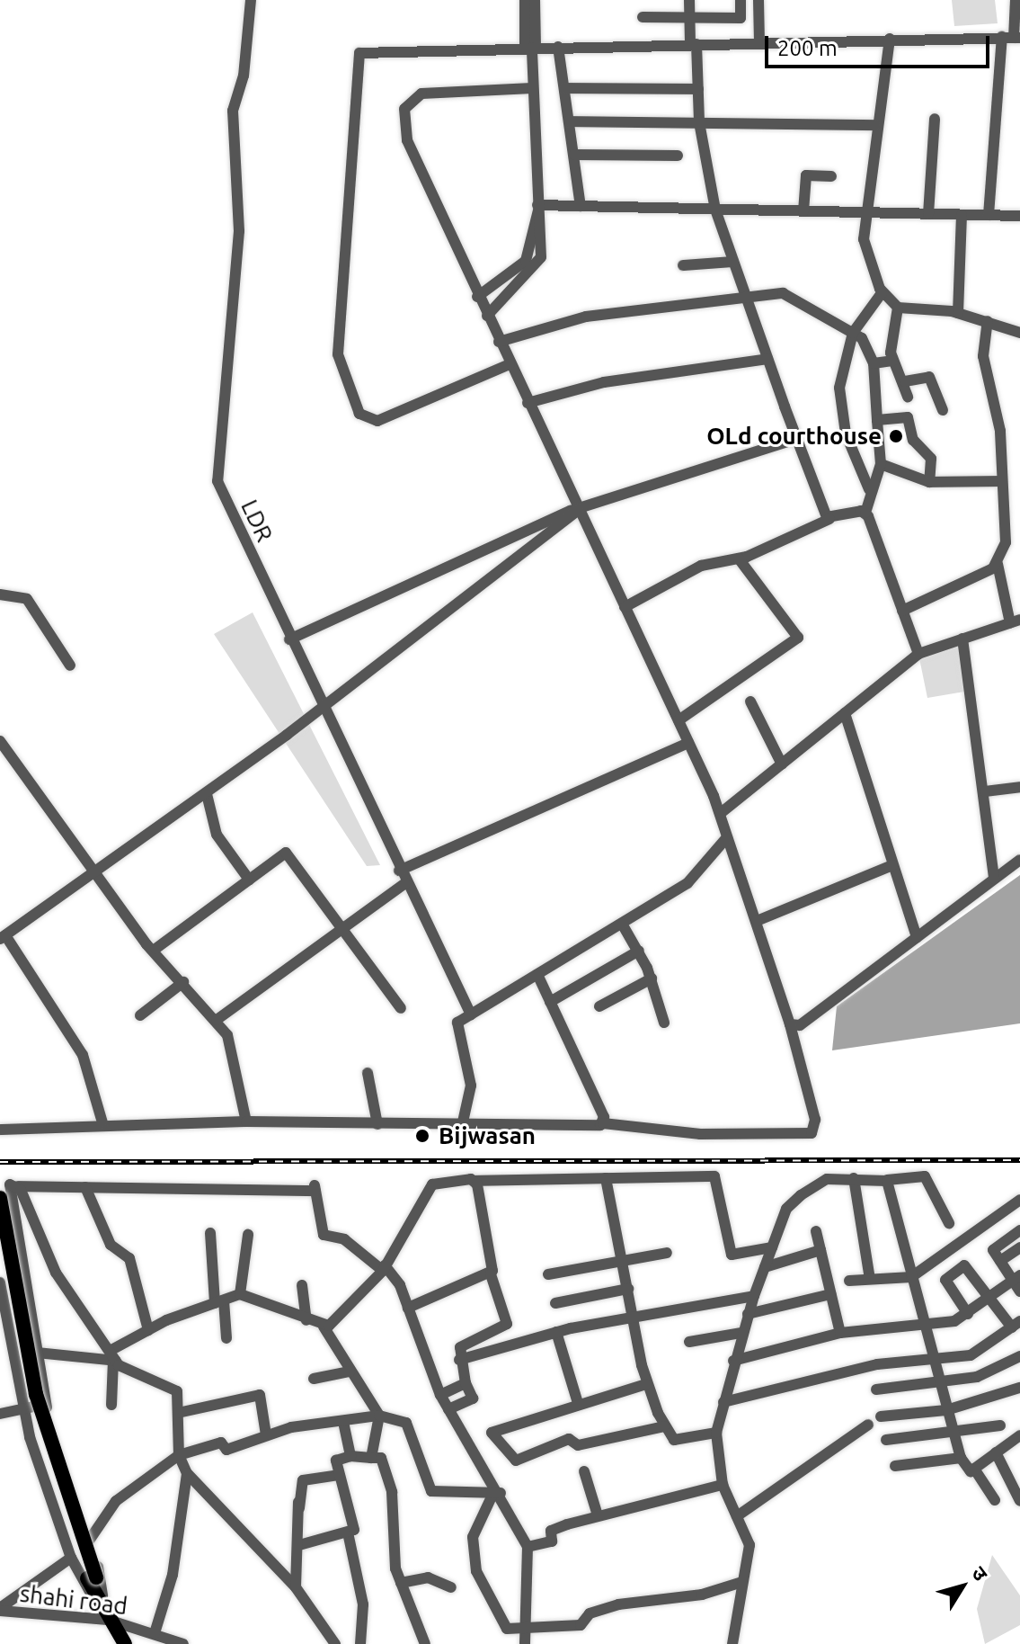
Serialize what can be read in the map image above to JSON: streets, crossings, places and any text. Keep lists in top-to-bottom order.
{
  "streets": {
    "street": ["LDR", "shahi road"]
  },
  "places": ["OLd courthouse", "Bijwasan"],
  "scale_bar": "200 m",
  "north": "top right"
}
